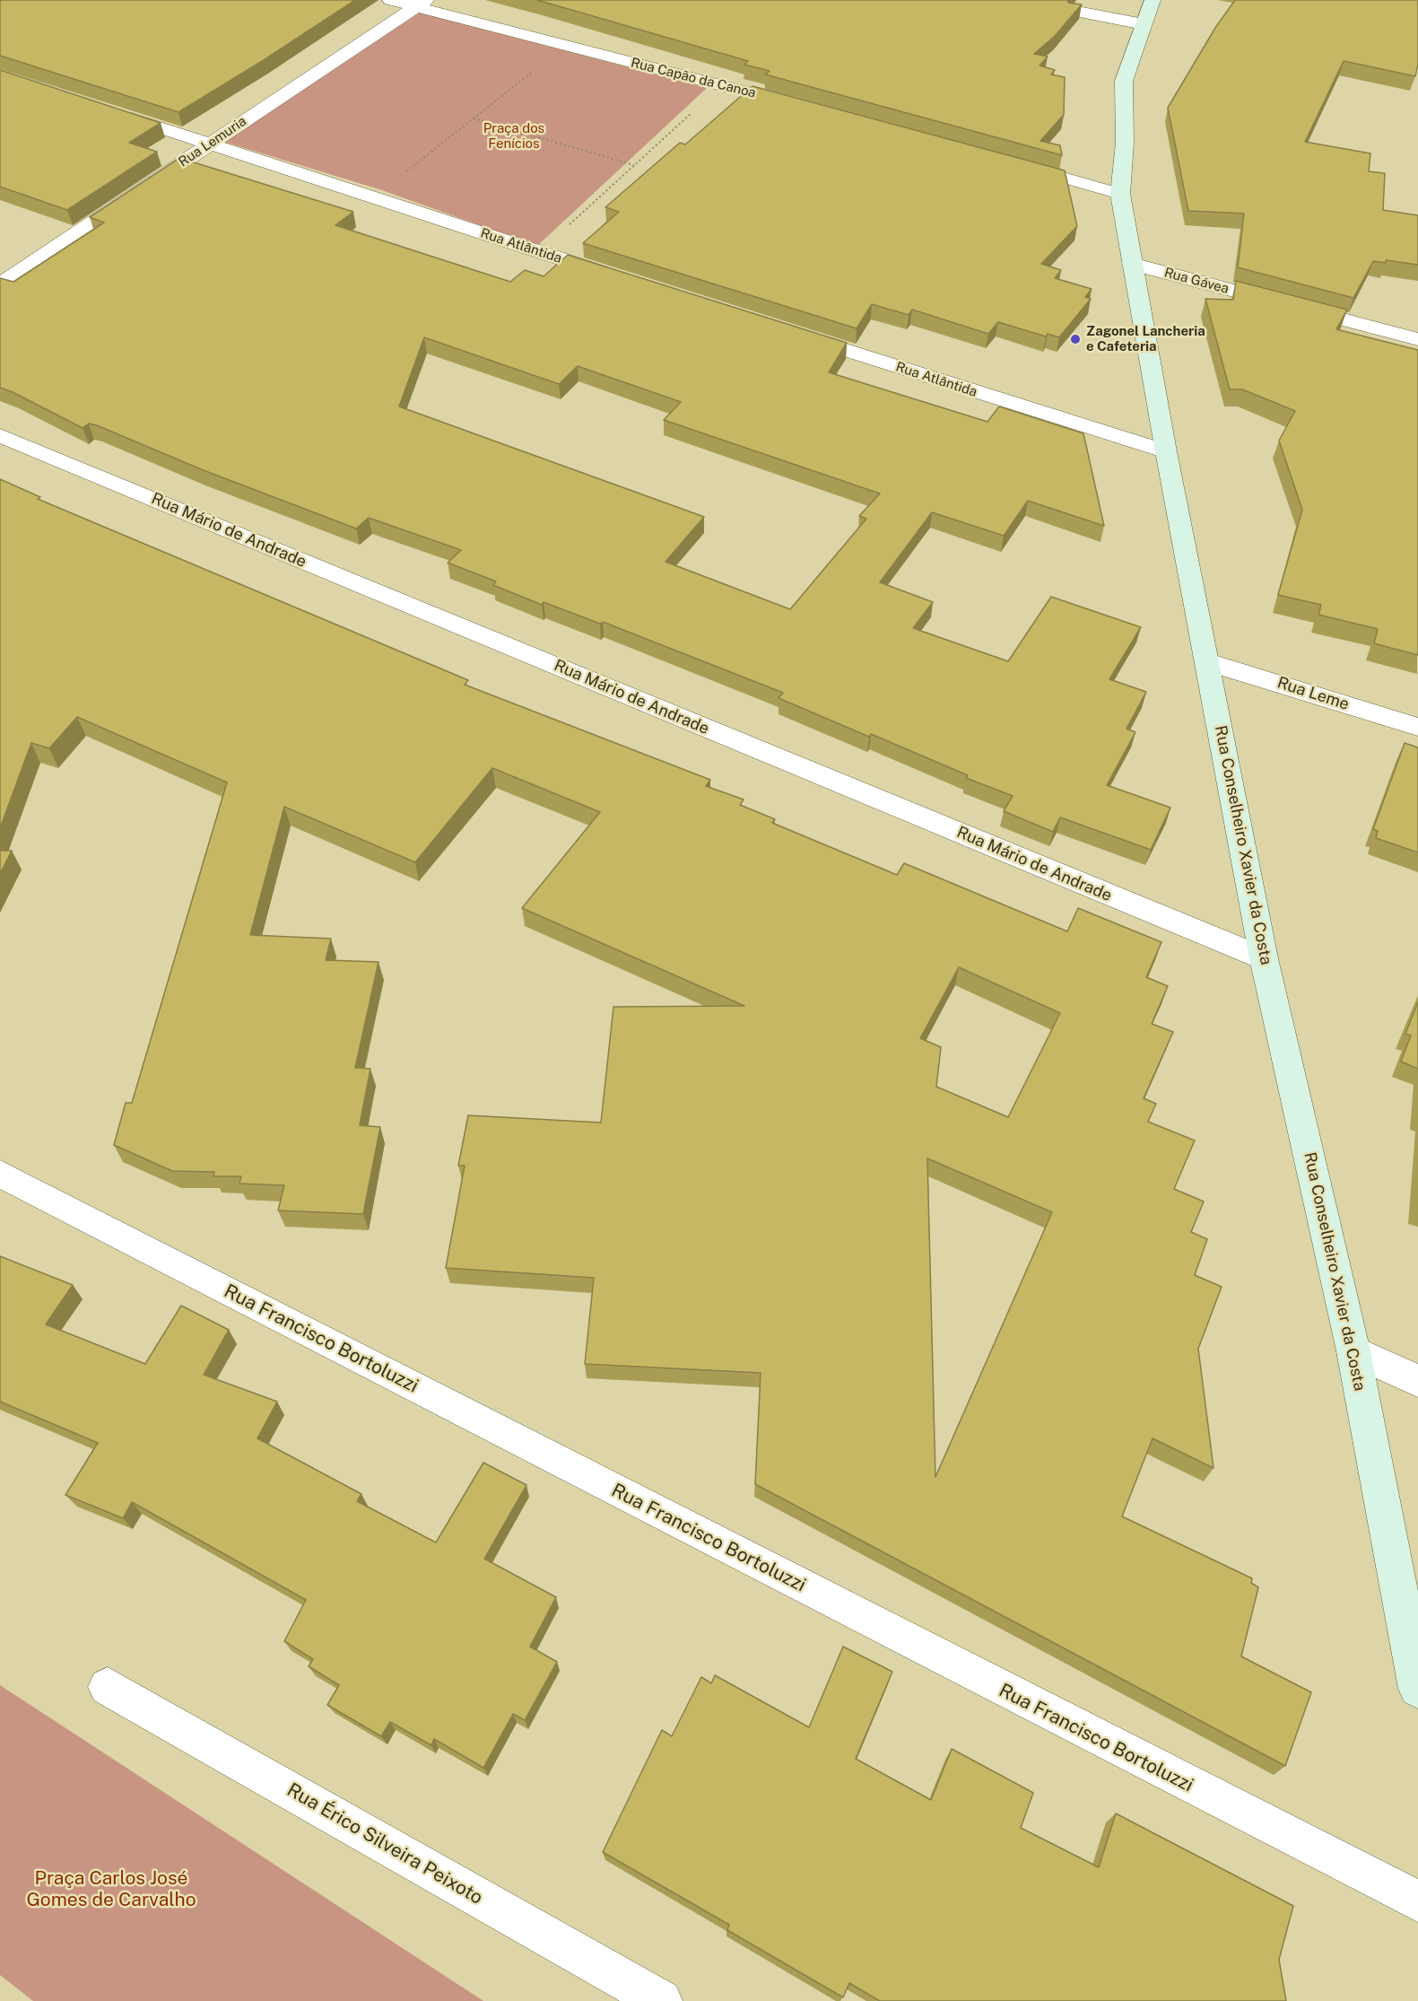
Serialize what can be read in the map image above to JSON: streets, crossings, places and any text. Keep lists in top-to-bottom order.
{
  "streets": {
    "street": [
      "Rua Capão da Canoa",
      "Rua Lemuria",
      "Rua Atlântida",
      "Rua Gávea",
      "Rua Mário de Andrade",
      "Rua Leme",
      "Rua Conselheiro Xavier da Costa",
      "Rua Francisco Bortoluzzi",
      "Rua Érico Silveira Peixoto"
    ]
  },
  "crossings": [
    ["Rua Capão da Canoa", "Rua Lemuria"],
    ["Rua Lemuria", "Rua Atlântida"],
    ["Rua Atlântida", "Rua Conselheiro Xavier da Costa"],
    ["Rua Gávea", "Rua Conselheiro Xavier da Costa"],
    ["Rua Mário de Andrade", "Rua Conselheiro Xavier da Costa"],
    ["Rua Leme", "Rua Conselheiro Xavier da Costa"]
  ],
  "parks": ["Praça dos Fenícios", "Praça Carlos José Gomes de Carvalho"],
  "places": ["Zagonel Lancheria e Cafeteria"]
}
